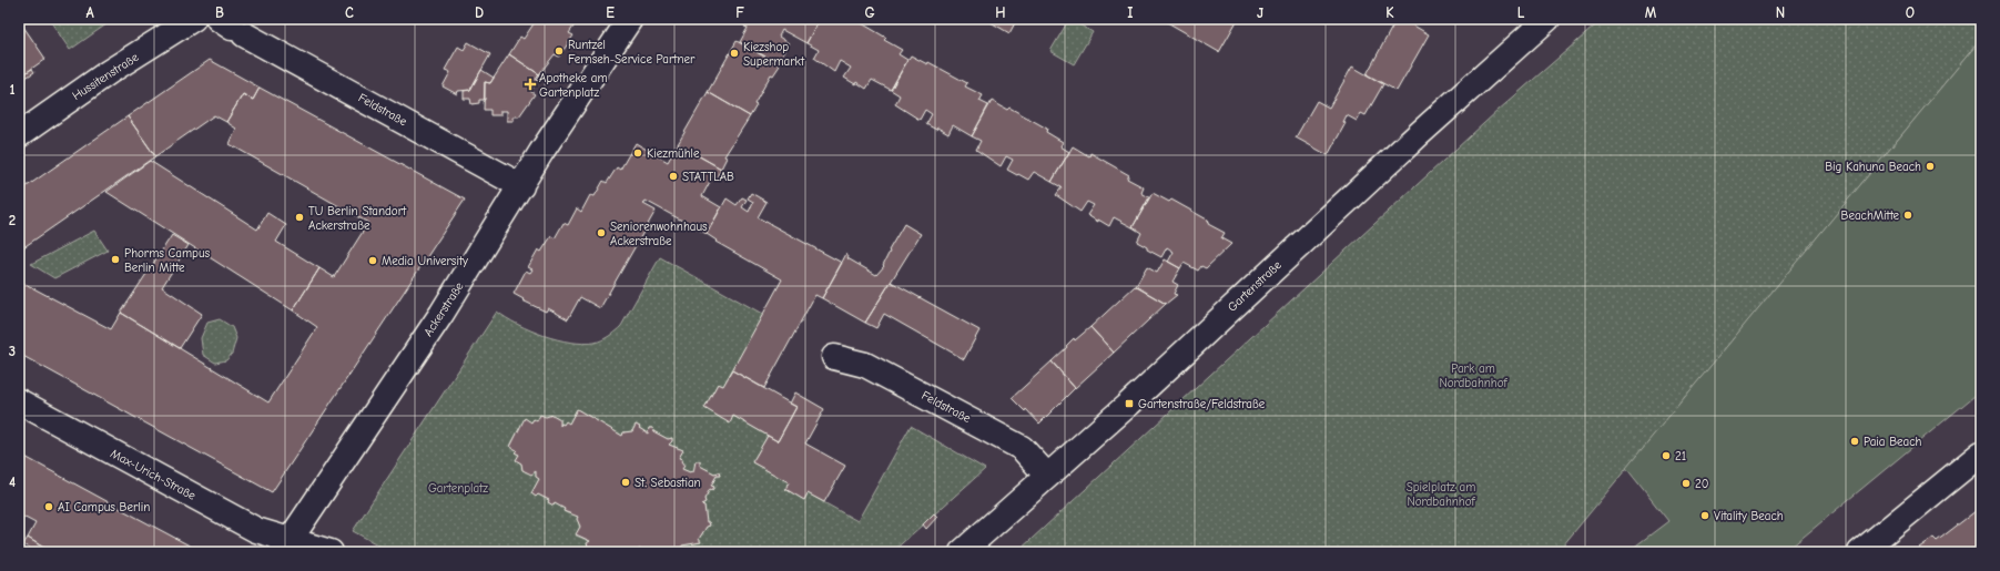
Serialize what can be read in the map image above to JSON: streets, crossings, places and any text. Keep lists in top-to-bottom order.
{
  "streets": {
    "street": [
      "Hussitenstraße",
      "Feldstraße",
      "Gartenstraße",
      "Ackerstraße",
      "Max-Urich-Straße"
    ]
  },
  "crossings": [
    ["Feldstraße", "Gartenstraße"],
    ["Feldstraße", "Ackerstraße"],
    ["Ackerstraße", "Max-Urich-Straße"]
  ],
  "parks": ["Park am Nordbahnhof", "Spielplatz am Nordbahnhof", "Gartenplatz"],
  "places": {
    "other": [
      "Runtzel Fernseh-Service Partner",
      "Kiezshop Supermarkt",
      "Kiezmühle",
      "Big Kahuna Beach",
      "STATTLAB",
      "BeachMitte",
      "TU Berlin Standort Ackerstraße",
      "Seniorenwohnhaus Ackerstraße",
      "Phorms Campus Berlin Mitte",
      "Media University",
      "Paia Beach",
      "21",
      "St. Sebastian",
      "20",
      "AI Campus Berlin",
      "Vitality Beach"
    ],
    "health": ["Apotheke am Gartenplatz"],
    "transit": ["Gartenstraße/Feldstraße"]
  },
  "grid": {
    "columns": [
      "A",
      "B",
      "C",
      "D",
      "E",
      "F",
      "G",
      "H",
      "I",
      "J",
      "K",
      "L",
      "M",
      "N",
      "O"
    ],
    "rows": [
      "1",
      "2",
      "3",
      "4"
    ]
  }
}
